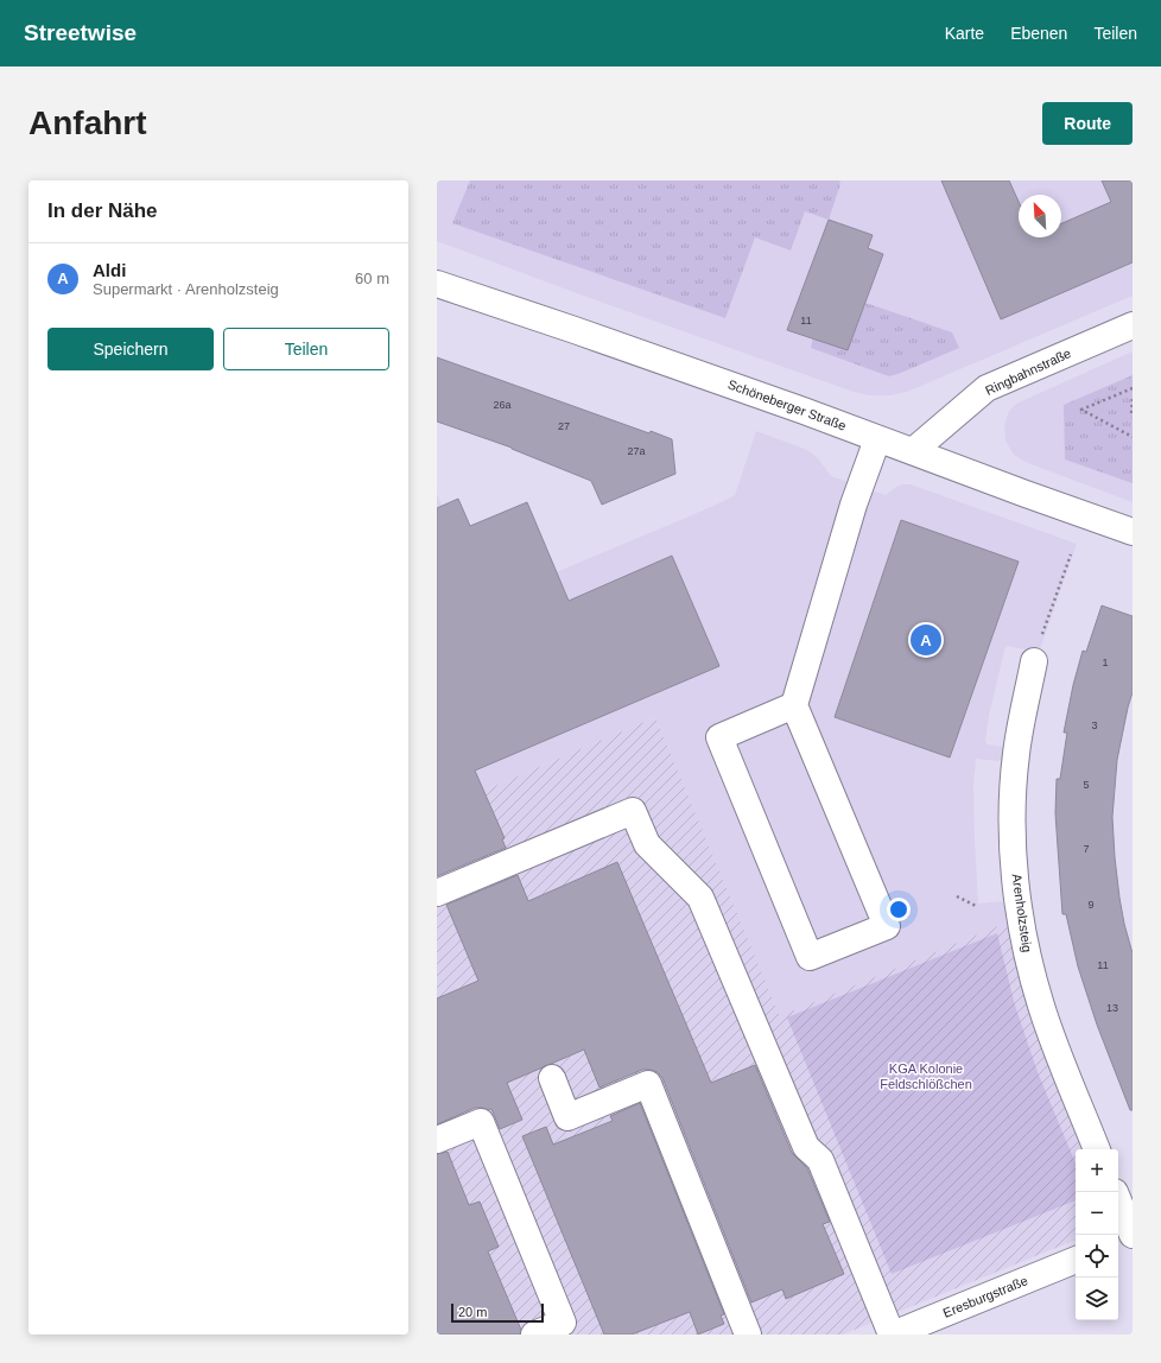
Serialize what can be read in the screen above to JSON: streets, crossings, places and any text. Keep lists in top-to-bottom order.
{
  "streets": {
    "street": [
      "Ringbahnstraße",
      "Schöneberger Straße",
      "Arenholzsteig",
      "Eresburgstraße"
    ]
  },
  "crossings": [
    ["Ringbahnstraße", "Schöneberger Straße"]
  ],
  "parks": ["KGA Kolonie Feldschlößchen"],
  "house_numbers": [
    "11",
    "26a",
    "27",
    "27a",
    "1",
    "3",
    "5",
    "7",
    "9",
    "11",
    "13"
  ],
  "scale_bar": "20 m",
  "north": "top left",
  "page": {
    "header": "Streetwise",
    "nav": ["Karte", "Ebenen", "Teilen"],
    "buttons": [
      "Route",
      ["Speichern", "Teilen"]
    ],
    "title": "Anfahrt",
    "heading": "In der Nähe",
    "list": [
      {
        "mark": "A",
        "name": "Aldi",
        "note": "Supermarkt · Arenholzsteig",
        "value": "60 m"
      }
    ],
    "pins": "A",
    "map_buttons": ["+", "−"],
    "scale": "20 m"
  }
}
